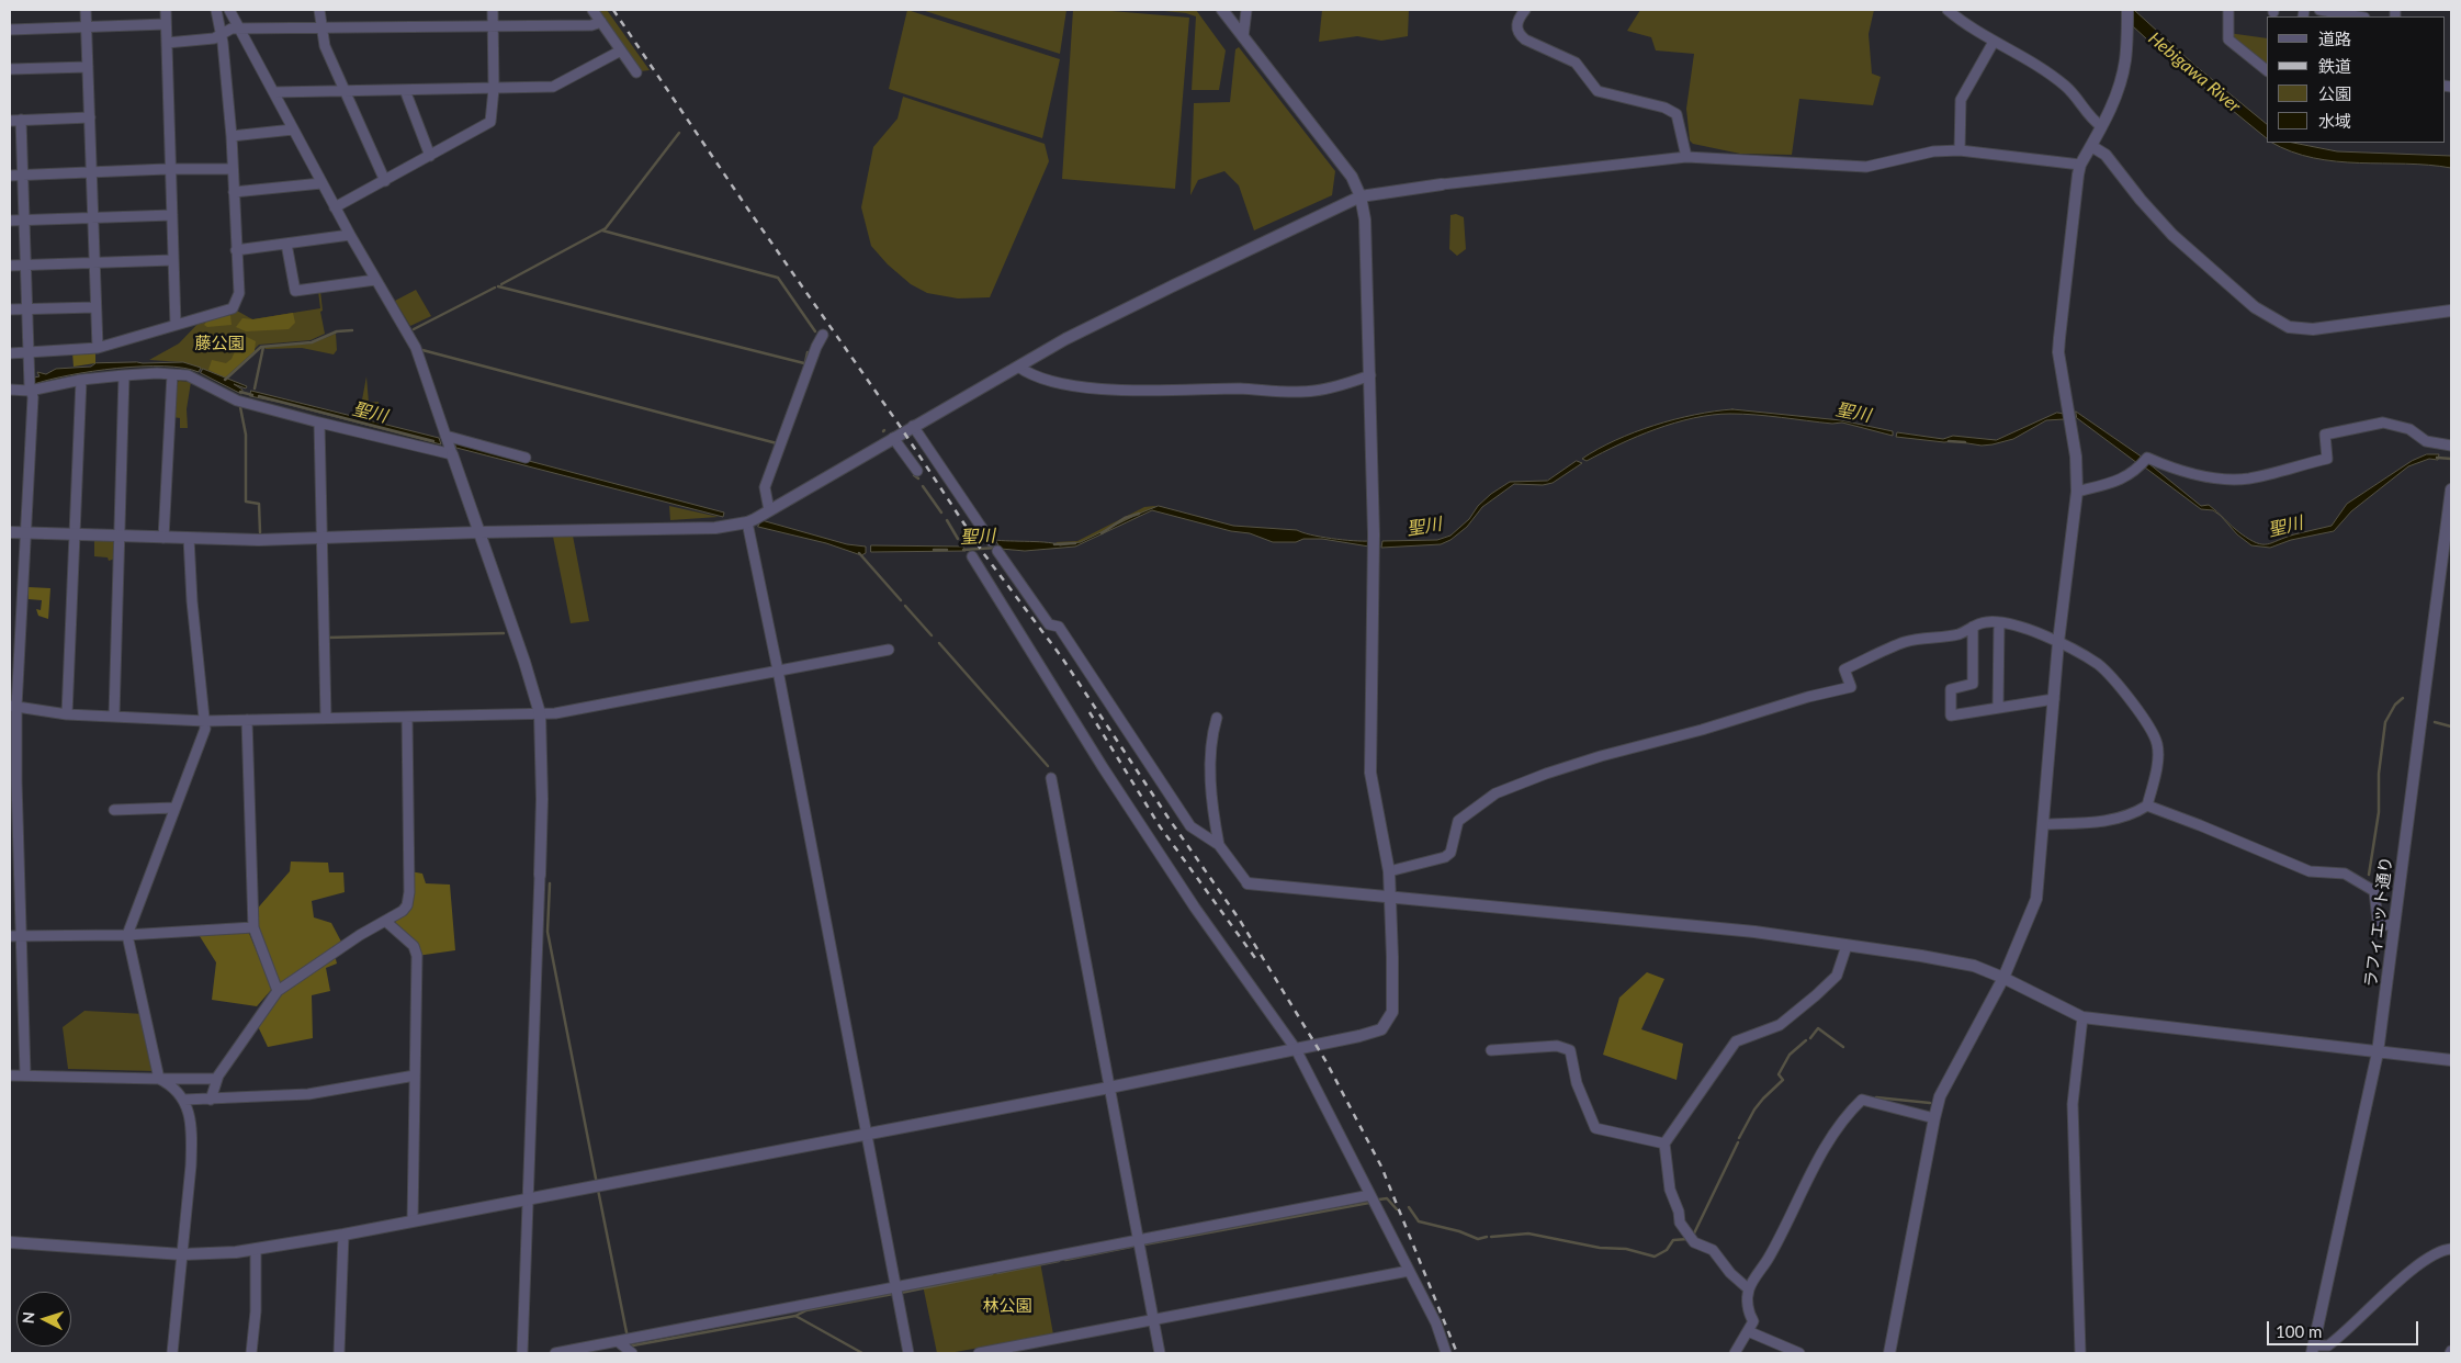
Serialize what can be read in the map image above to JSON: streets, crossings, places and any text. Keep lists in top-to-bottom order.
{
  "streets": {
    "street": ["ラフィエット通り"]
  },
  "water": ["Hebigawa River", "聖川"],
  "parks": ["藤公園", "林公園"],
  "legend": [
    "道路",
    "鉄道",
    "公園",
    "水域"
  ],
  "scale_bar": "100 m",
  "north": "left"
}
